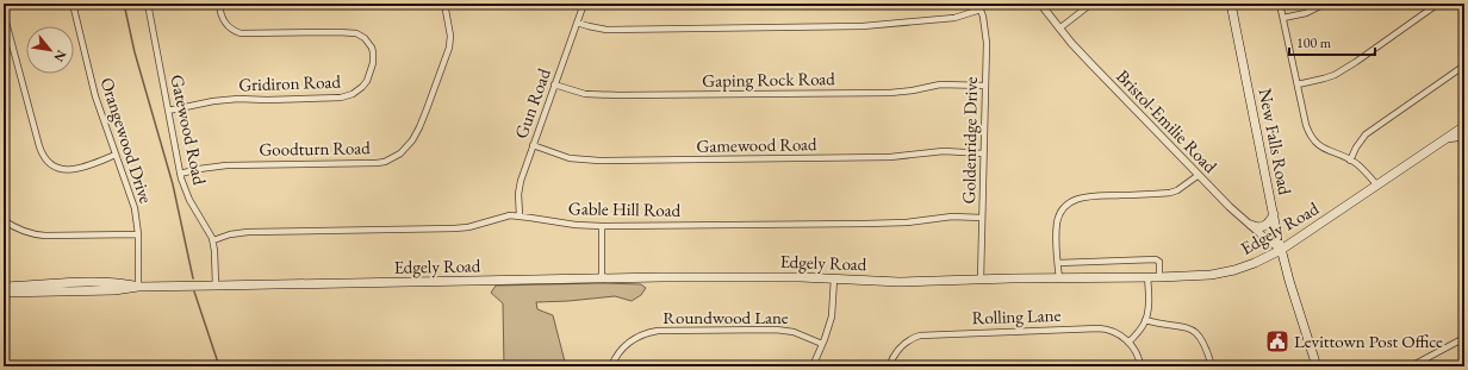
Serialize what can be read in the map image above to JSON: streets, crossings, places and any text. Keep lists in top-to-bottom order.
{
  "streets": {
    "main road": ["New Falls Road", "Edgely Road"],
    "street": [
      "Gaping Rock Road",
      "Gridiron Road",
      "Gun Road",
      "Bristol-Emilie Road",
      "Gatewood Road",
      "Orangewood Drive",
      "Goldenridge Drive",
      "Gamewood Road",
      "Goodturn Road",
      "Gable Hill Road",
      "Rolling Lane",
      "Roundwood Lane"
    ]
  },
  "crossings": [
    ["Gaping Rock Road", "Gun Road"],
    ["Gaping Rock Road", "Goldenridge Drive"],
    ["Gridiron Road", "Gatewood Road"],
    ["Gun Road", "Gamewood Road"],
    ["Gun Road", "Gable Hill Road"],
    ["Bristol-Emilie Road", "New Falls Road"],
    ["Bristol-Emilie Road", "Edgely Road"],
    ["Gatewood Road", "Goodturn Road"],
    ["Gatewood Road", "Gable Hill Road"],
    ["Gatewood Road", "Edgely Road"],
    ["Orangewood Drive", "Edgely Road"],
    ["Goldenridge Drive", "Gamewood Road"],
    ["Goldenridge Drive", "Gable Hill Road"],
    ["Goldenridge Drive", "Edgely Road"],
    ["New Falls Road", "Edgely Road"]
  ],
  "places": {
    "public building": ["Levittown Post Office"]
  },
  "scale_bar": "100 m",
  "north": "bottom right"
}
